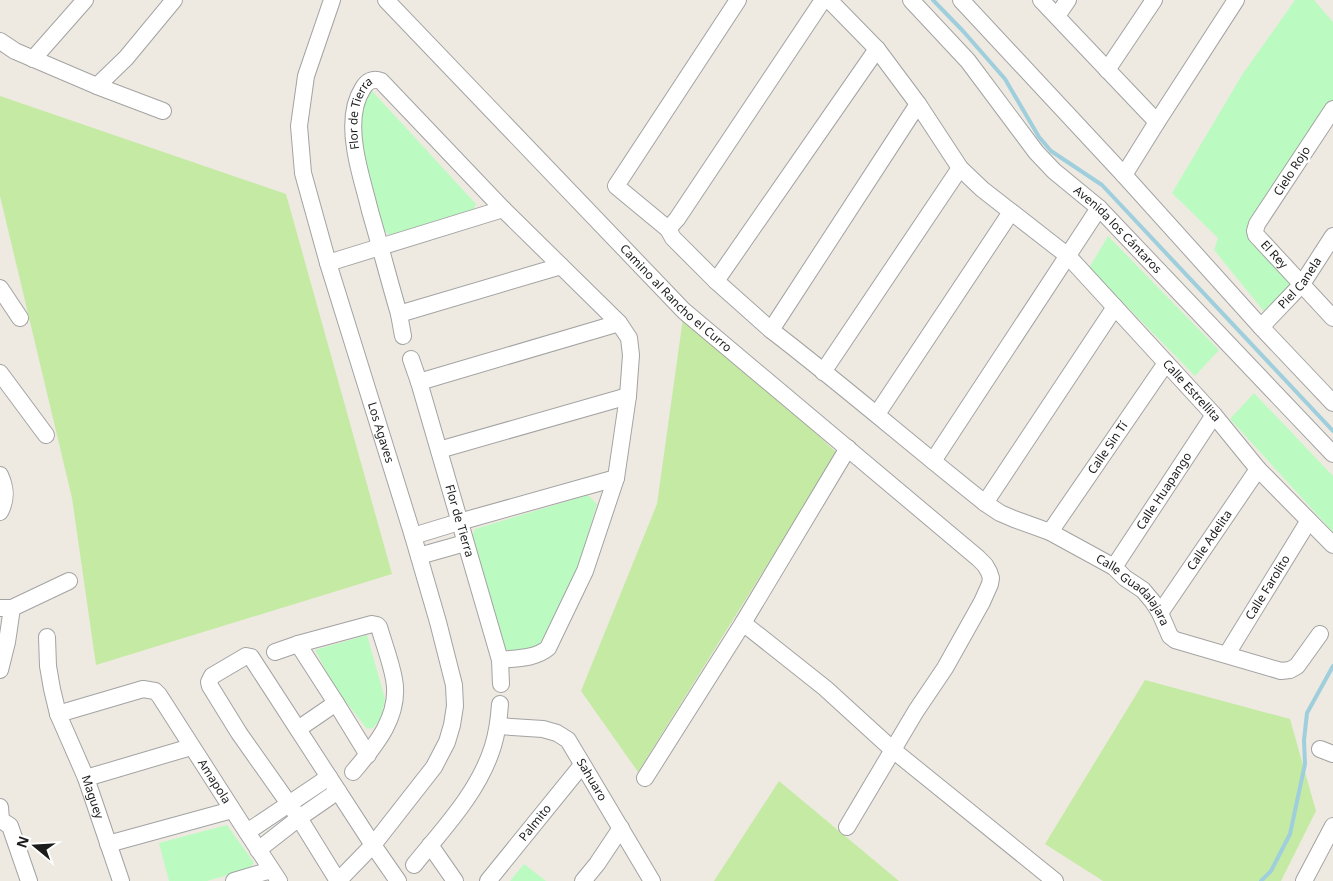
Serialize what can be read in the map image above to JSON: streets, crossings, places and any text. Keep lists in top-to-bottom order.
{
  "streets": {
    "street": [
      "Flor de Tierra",
      "Cielo Rojo",
      "Avenida los Cántaros",
      "El Rey",
      "Piel Canela",
      "Camino al Rancho el Curro",
      "Calle Estrellita",
      "Los Agaves",
      "Calle Sin Tí",
      "Calle Huapango",
      "Calle Adelita",
      "Calle Farolito",
      "Calle Guadalajara",
      "Sahuaro",
      "Amapola",
      "Maguey",
      "Palmito"
    ]
  },
  "crossings": [
    ["Cielo Rojo", "El Rey"],
    ["El Rey", "Piel Canela"],
    ["Calle Estrellita", "Calle Sin Tí"],
    ["Calle Estrellita", "Calle Huapango"],
    ["Calle Estrellita", "Calle Adelita"],
    ["Calle Estrellita", "Calle Farolito"],
    ["Calle Sin Tí", "Calle Guadalajara"],
    ["Calle Huapango", "Calle Guadalajara"],
    ["Calle Adelita", "Calle Guadalajara"],
    ["Calle Farolito", "Calle Guadalajara"],
    ["Sahuaro", "Palmito"],
    ["Amapola", "Maguey"]
  ],
  "north": "left"
}
